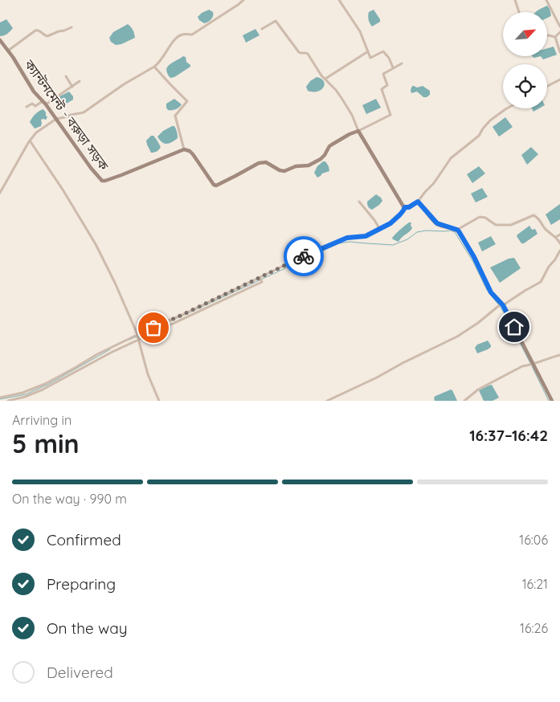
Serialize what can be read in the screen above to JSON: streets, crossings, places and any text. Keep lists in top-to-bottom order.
{
  "streets": {
    "main road": ["ক্যান্টনমেন্ট - বরুড়া সড়ক"]
  },
  "north": "top right",
  "page": {
    "heading": ["5 min", "Arriving in", "16:37–16:42"],
    "bar": "On the way · 990 m",
    "list": [
      ["Confirmed", "16:06"],
      ["Preparing", "16:21"],
      ["On the way", "16:26"],
      "Delivered"
    ]
  }
}
